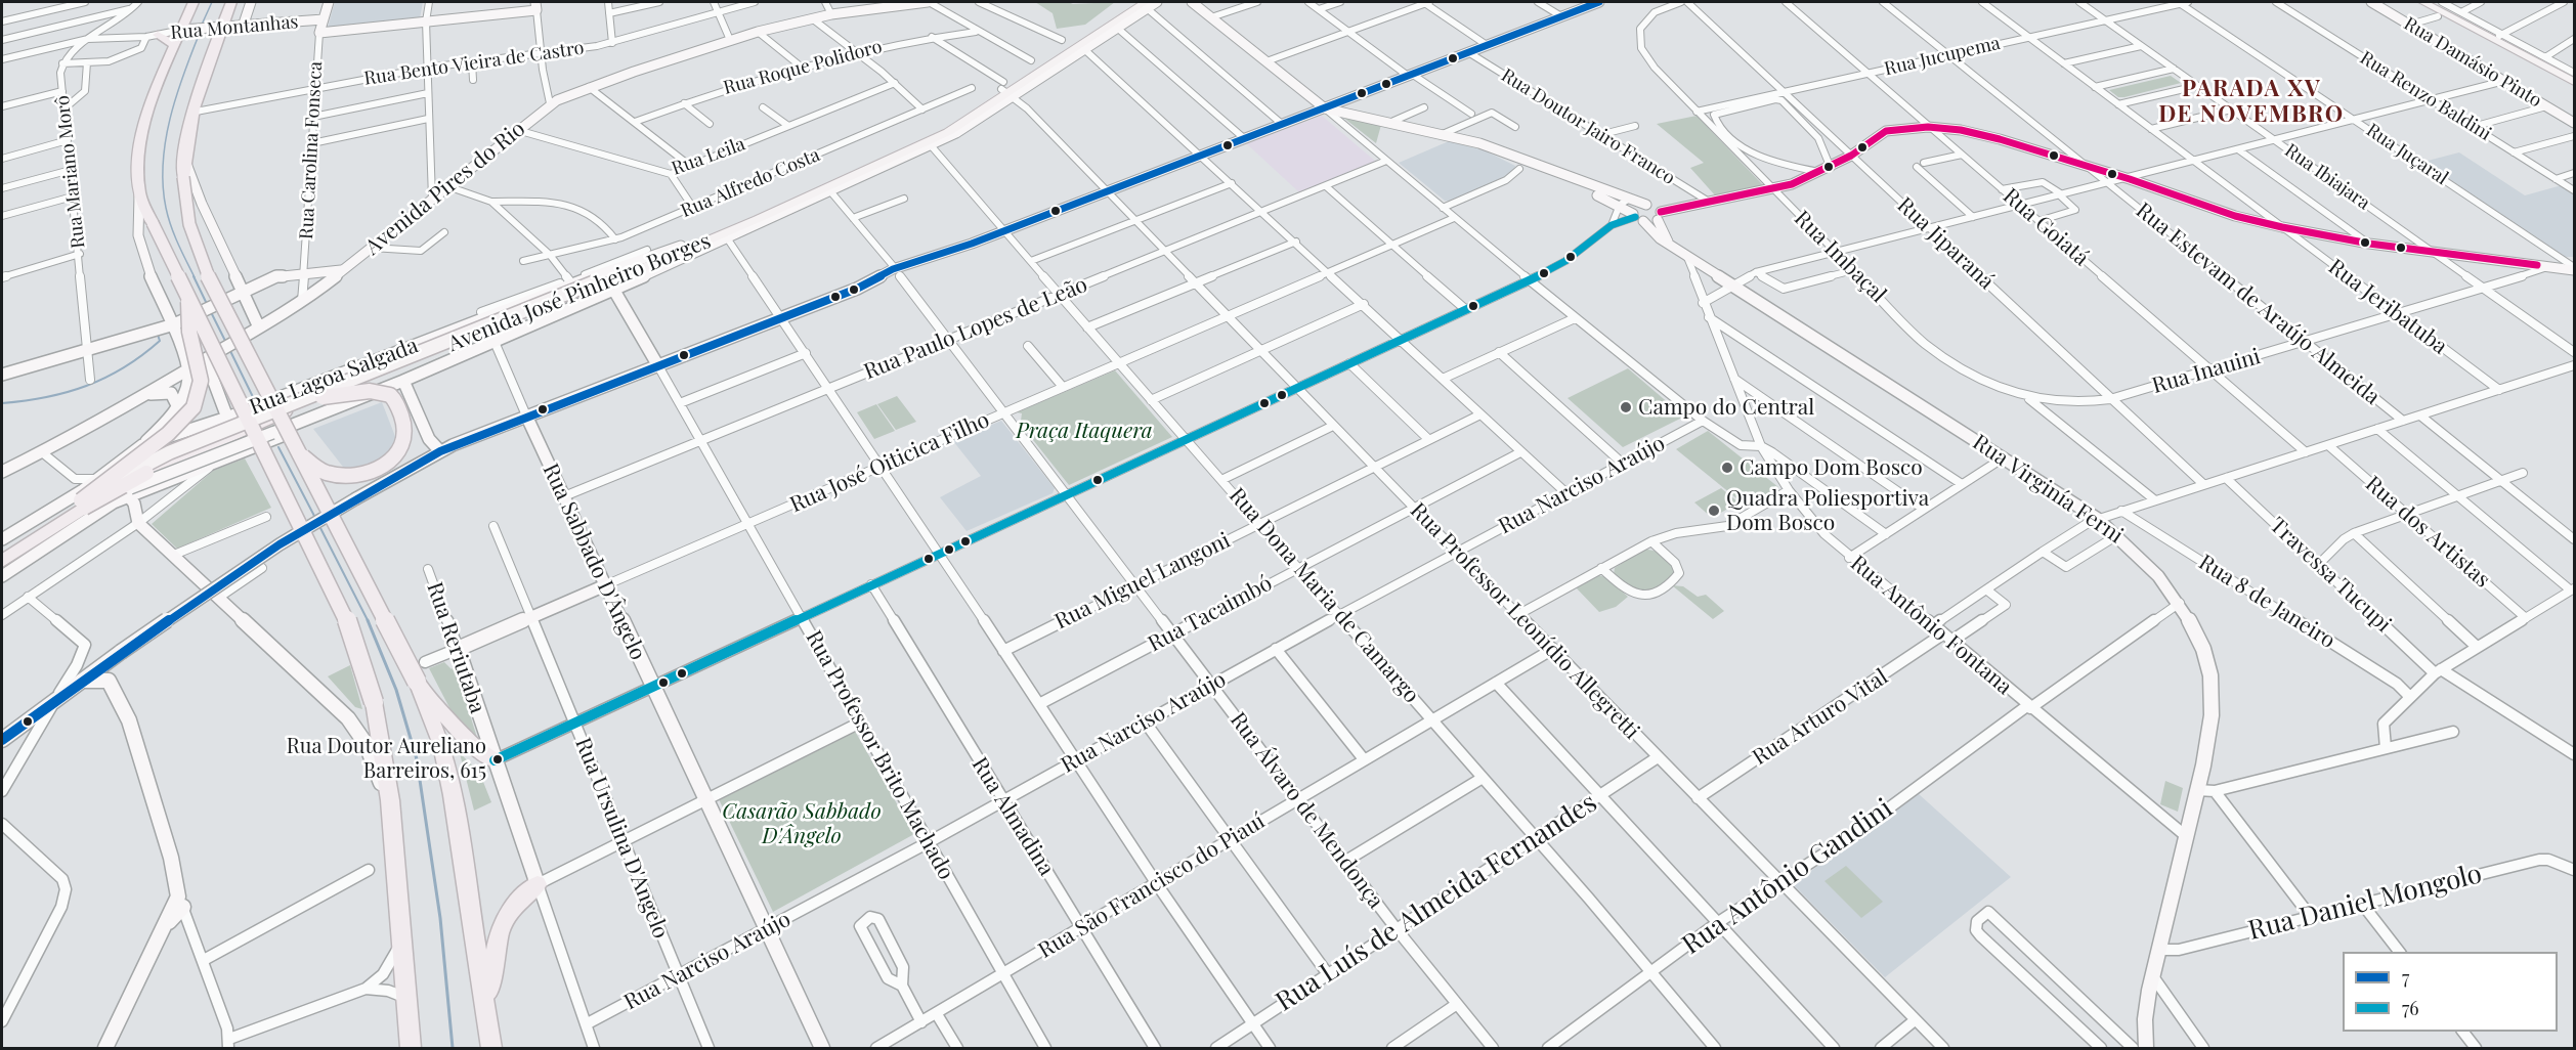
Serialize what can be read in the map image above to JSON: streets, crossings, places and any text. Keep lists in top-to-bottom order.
{
  "streets": {
    "highway": ["Avenida José Pinheiro Borges"],
    "street": [
      "Rua Montanhas",
      "Rua Jucupema",
      "Rua Damásio Pinto",
      "Rua Bento Vieira de Castro",
      "Rua Roque Polidoro",
      "Rua Renzo Baldini",
      "Rua Doutor Jairo Franco",
      "Rua Carolina Fonseca",
      "Rua Juçaral",
      "Rua Leila",
      "Rua Mariano Morô",
      "Rua Ibiajara",
      "Rua Alfredo Costa",
      "Avenida Pires do Rio",
      "Rua Goiatá",
      "Rua Jiparaná",
      "Rua Imbaçal",
      "Rua Estevam de Araújo Almeida",
      "Rua Jeribatuba",
      "Rua Paulo Lopes de Leão",
      "Rua Inauini",
      "Rua Lagoa Salgada",
      "Rua José Oiticica Filho",
      "Rua Narciso Araújo",
      "Rua Virginía Ferni",
      "Rua dos Artistas",
      "Rua Sabbado D'Ângelo",
      "Travessa Tucupi",
      "Rua Miguel Langoni",
      "Rua Dona Maria de Camargo",
      "Rua 8 de Janeiro",
      "Rua Tacaimbó",
      "Rua Professor Leonídio Allegretti",
      "Rua Antônio Fontana",
      "Rua Reriutaba",
      "Rua Arturo Vital",
      "Rua Professor Brito Machado",
      "Rua Álvaro de Mendonça",
      "Rua Almadina",
      "Rua Ursulina D'Angelo",
      "Rua Antônio Gandini",
      "Rua São Francisco do Piauí",
      "Rua Luís de Almeida Fernandes",
      "Rua Daniel Mongolo"
    ]
  },
  "crossings": [
    ["Rua Montanhas", "Rua Carolina Fonseca"],
    ["Rua Jucupema", "Rua Juçaral"],
    ["Rua Jucupema", "Rua Ibiajara"],
    ["Rua Jucupema", "Rua Goiatá"],
    ["Rua Jucupema", "Rua Jiparaná"],
    ["Rua Jucupema", "Rua Imbaçal"],
    ["Rua Jucupema", "Rua Estevam de Araújo Almeida"],
    ["Rua Jucupema", "Rua Jeribatuba"],
    ["Rua Bento Vieira de Castro", "Rua Carolina Fonseca"],
    ["Rua Roque Polidoro", "Rua Professor Leonídio Allegretti"],
    ["Rua Carolina Fonseca", "Avenida Pires do Rio"],
    ["Rua Leila", "Avenida Pires do Rio"],
    ["Rua Ibiajara", "Rua Inauini"],
    ["Rua Goiatá", "Rua Inauini"],
    ["Rua Jiparaná", "Rua Imbaçal"],
    ["Rua Jiparaná", "Rua Inauini"],
    ["Rua Imbaçal", "Rua Inauini"],
    ["Avenida José Pinheiro Borges", "Rua Lagoa Salgada"],
    ["Avenida José Pinheiro Borges", "Rua Professor Leonídio Allegretti"],
    ["Avenida José Pinheiro Borges", "Rua Professor Brito Machado"],
    ["Rua Estevam de Araújo Almeida", "Rua Inauini"],
    ["Rua Jeribatuba", "Rua Inauini"],
    ["Rua Paulo Lopes de Leão", "Rua Sabbado D'Ângelo"],
    ["Rua Paulo Lopes de Leão", "Rua Dona Maria de Camargo"],
    ["Rua Paulo Lopes de Leão", "Rua Professor Leonídio Allegretti"],
    ["Rua Paulo Lopes de Leão", "Rua Professor Brito Machado"],
    ["Rua Paulo Lopes de Leão", "Rua Álvaro de Mendonça"],
    ["Rua Lagoa Salgada", "Rua Professor Brito Machado"],
    ["Rua José Oiticica Filho", "Rua Sabbado D'Ângelo"],
    ["Rua José Oiticica Filho", "Rua Dona Maria de Camargo"],
    ["Rua José Oiticica Filho", "Rua Professor Leonídio Allegretti"],
    ["Rua José Oiticica Filho", "Rua Reriutaba"],
    ["Rua José Oiticica Filho", "Rua Professor Brito Machado"],
    ["Rua José Oiticica Filho", "Rua Álvaro de Mendonça"],
    ["Rua José Oiticica Filho", "Rua Ursulina D'Angelo"],
    ["Rua Narciso Araújo", "Rua Sabbado D'Ângelo"],
    ["Rua Narciso Araújo", "Rua Dona Maria de Camargo"],
    ["Rua Narciso Araújo", "Rua Professor Leonídio Allegretti"],
    ["Rua Narciso Araújo", "Rua Professor Brito Machado"],
    ["Rua Narciso Araújo", "Rua Álvaro de Mendonça"],
    ["Rua Narciso Araújo", "Rua Almadina"],
    ["Rua Narciso Araújo", "Rua Ursulina D'Angelo"],
    ["Rua Virginía Ferni", "Rua Antônio Fontana"],
    ["Rua Virginía Ferni", "Rua Antônio Gandini"],
    ["Rua Virginía Ferni", "Rua Daniel Mongolo"],
    ["Rua Miguel Langoni", "Rua Dona Maria de Camargo"],
    ["Rua Miguel Langoni", "Rua Professor Leonídio Allegretti"],
    ["Rua Miguel Langoni", "Rua Álvaro de Mendonça"],
    ["Rua Dona Maria de Camargo", "Rua Tacaimbó"],
    ["Rua Dona Maria de Camargo", "Rua Antônio Gandini"],
    ["Rua Dona Maria de Camargo", "Rua São Francisco do Piauí"],
    ["Rua Dona Maria de Camargo", "Rua Luís de Almeida Fernandes"],
    ["Rua Tacaimbó", "Rua Professor Leonídio Allegretti"],
    ["Rua Tacaimbó", "Rua Álvaro de Mendonça"],
    ["Rua Professor Leonídio Allegretti", "Rua Arturo Vital"],
    ["Rua Professor Leonídio Allegretti", "Rua Antônio Gandini"],
    ["Rua Professor Leonídio Allegretti", "Rua São Francisco do Piauí"],
    ["Rua Professor Leonídio Allegretti", "Rua Luís de Almeida Fernandes"],
    ["Rua Antônio Fontana", "Rua Arturo Vital"],
    ["Rua Antônio Fontana", "Rua Antônio Gandini"],
    ["Rua Professor Brito Machado", "Rua São Francisco do Piauí"],
    ["Rua Álvaro de Mendonça", "Rua São Francisco do Piauí"],
    ["Rua Álvaro de Mendonça", "Rua Luís de Almeida Fernandes"],
    ["Rua Almadina", "Rua São Francisco do Piauí"]
  ],
  "districts": ["PARADA XV DE NOVEMBRO"],
  "parks": ["Praça Itaquera", "Casarão Sabbado D'Ângelo"],
  "places": [
    "Campo do Central",
    "Campo Dom Bosco",
    "Quadra Poliesportiva Dom Bosco",
    "Rua Doutor Aureliano Barreiros, 615"
  ],
  "lines": ["transit line 7", "transit line 76"],
  "legend": ["7", "76"]
}
